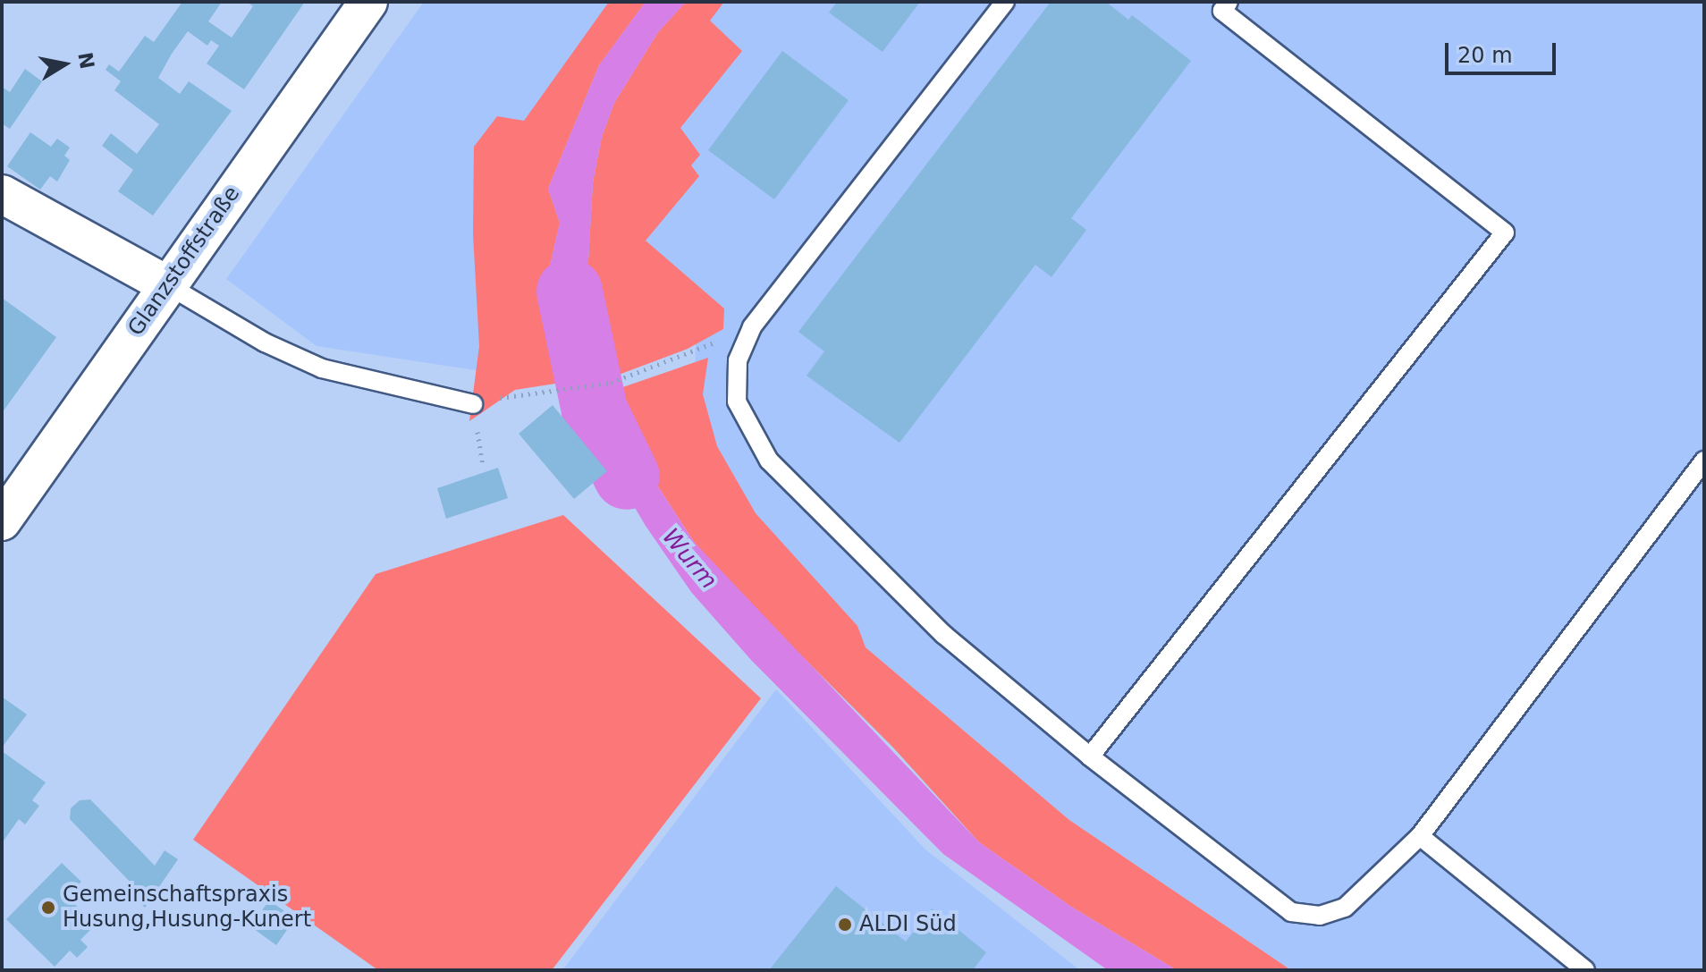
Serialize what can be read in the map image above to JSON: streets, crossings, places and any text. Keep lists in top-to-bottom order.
{
  "streets": {
    "street": ["Glanzstoffstraße"]
  },
  "water": ["Wurm"],
  "places": ["Gemeinschaftspraxis Husung,Husung-Kunert", "ALDI Süd"],
  "scale_bar": "20 m",
  "north": "right"
}
